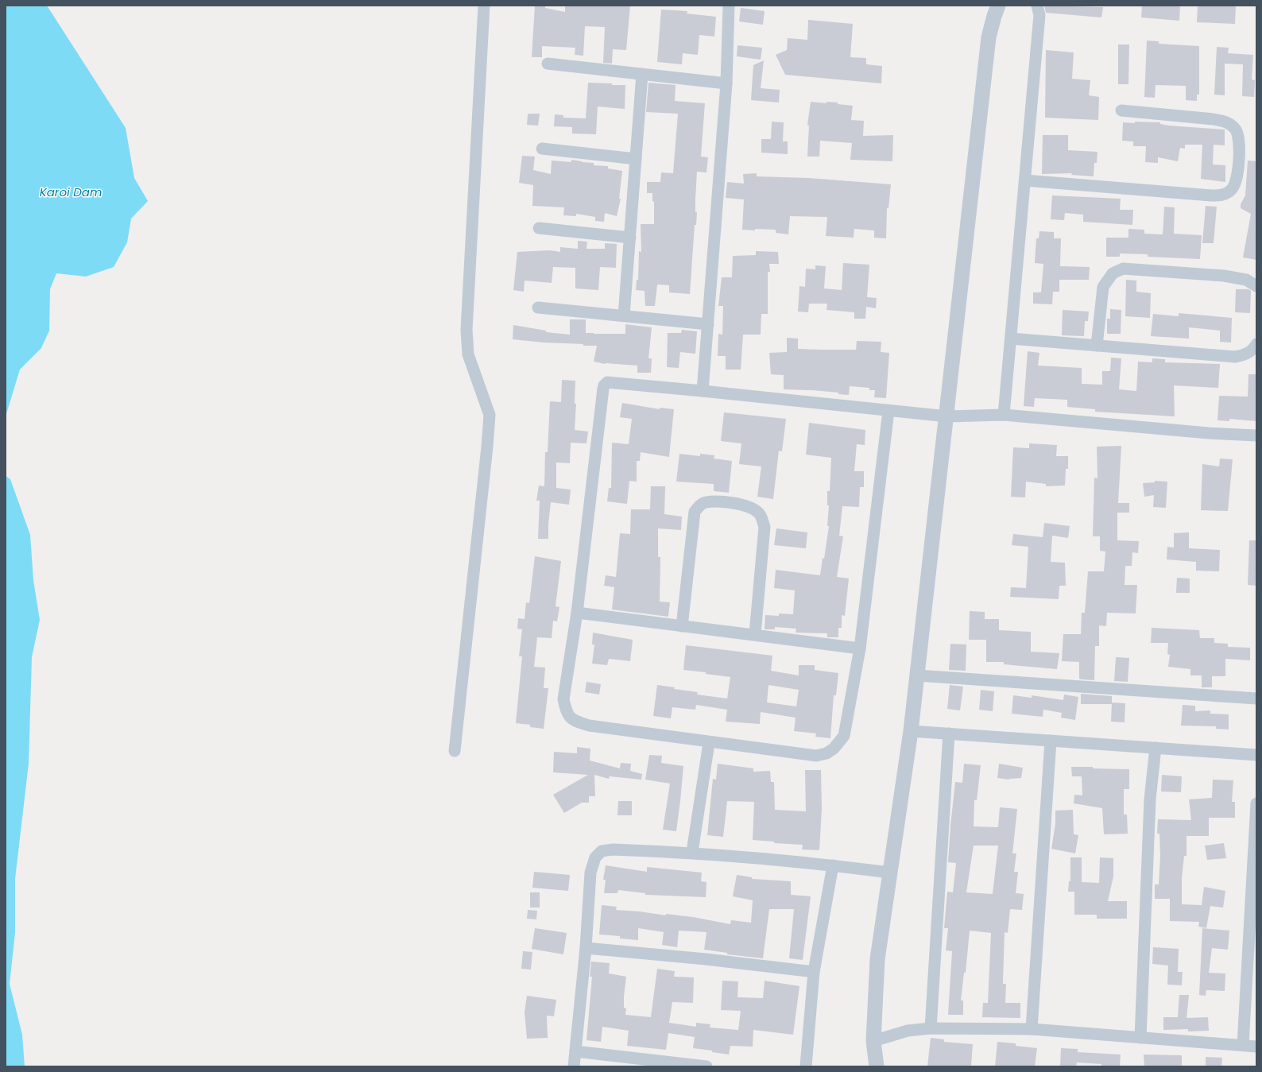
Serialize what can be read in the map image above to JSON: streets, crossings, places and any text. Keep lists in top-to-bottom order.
{
  "water": ["Karoi Dam"]
}
